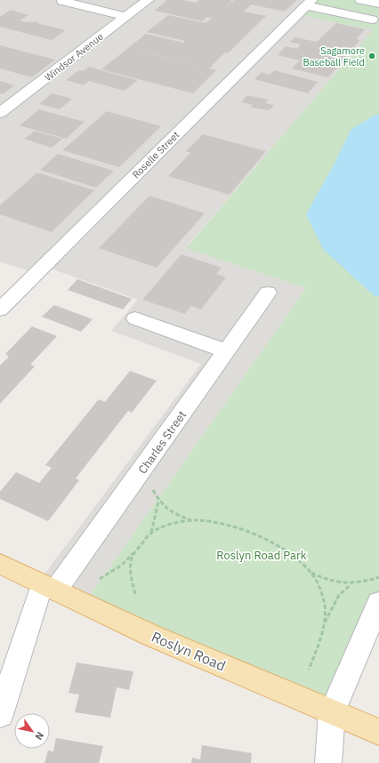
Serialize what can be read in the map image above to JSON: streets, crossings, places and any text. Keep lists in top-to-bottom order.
{
  "streets": {
    "main road": ["Roslyn Road"],
    "street": ["Windsor Avenue", "Roselle Street", "Charles Street"]
  },
  "crossings": [
    ["Charles Street", "Roslyn Road"]
  ],
  "parks": ["Roslyn Road Park"],
  "places": ["Sagamore Baseball Field"],
  "north": "bottom right"
}
